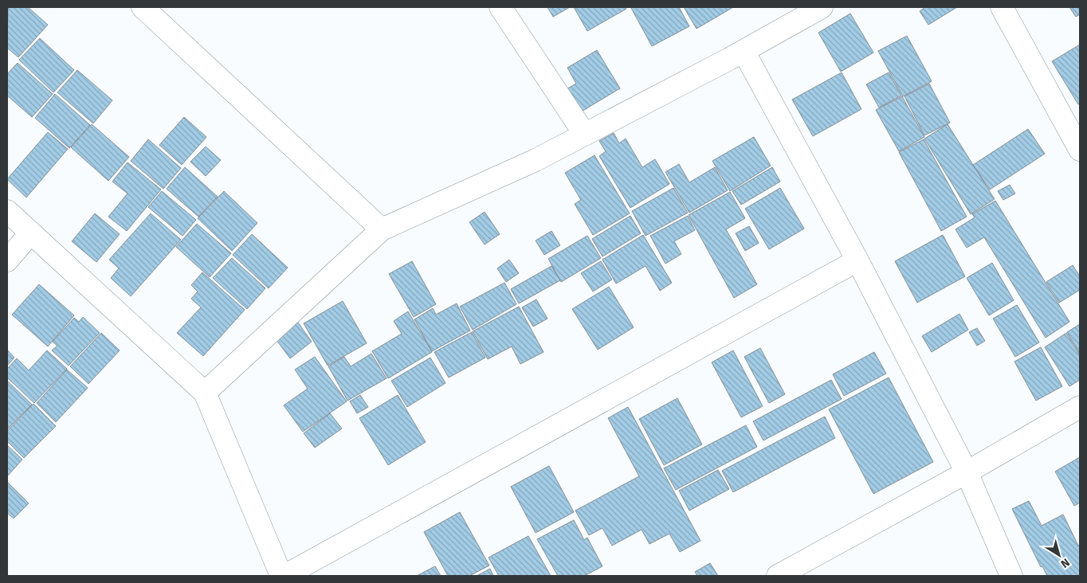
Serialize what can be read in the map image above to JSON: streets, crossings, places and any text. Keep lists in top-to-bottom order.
{
  "north": "bottom right"
}
